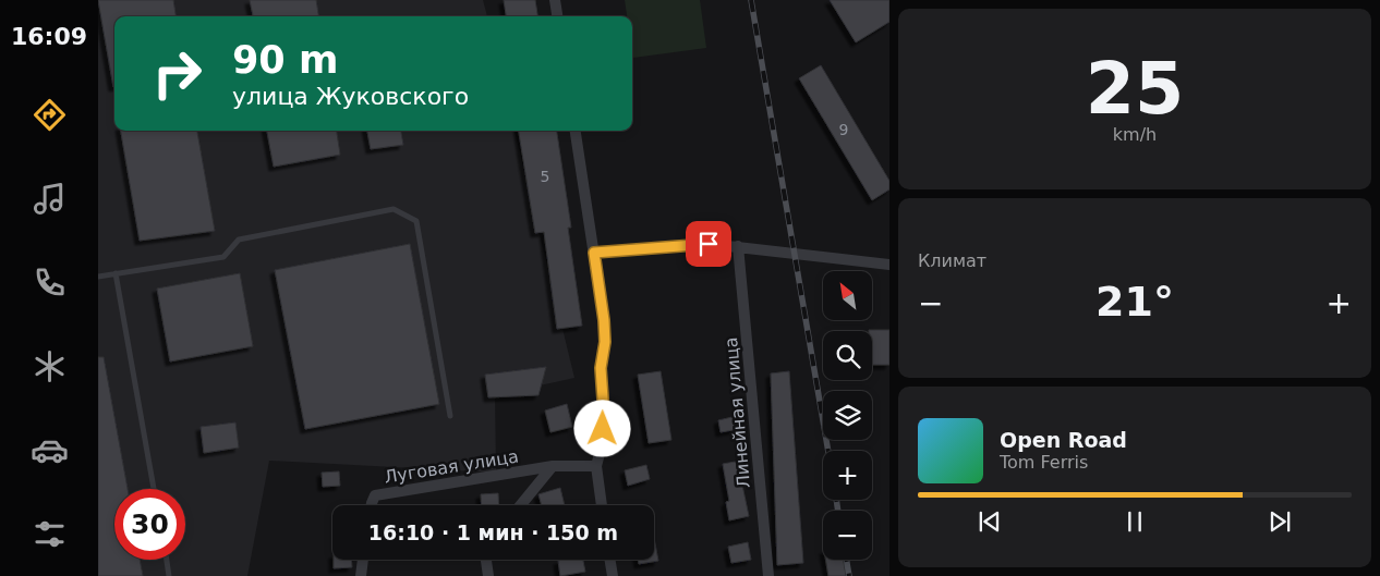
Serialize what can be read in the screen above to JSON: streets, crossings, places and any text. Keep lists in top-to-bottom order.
{
  "streets": {
    "street": ["Линейная улица", "Луговая улица"]
  },
  "house_numbers": ["9", "5"],
  "north": "top left",
  "page": {
    "tabs": "16:09",
    "tile": [
      ["25", "km/h"],
      "Климат"
    ],
    "turn": ["90 m", "улица Жуковского"],
    "map_buttons": ["+", "−"],
    "heat": ["−", "21°", "+"],
    "song": ["Open Road", "Tom Ferris"],
    "limit": "30",
    "trip": "16:10 · 1 мин · 150 m"
  }
}
